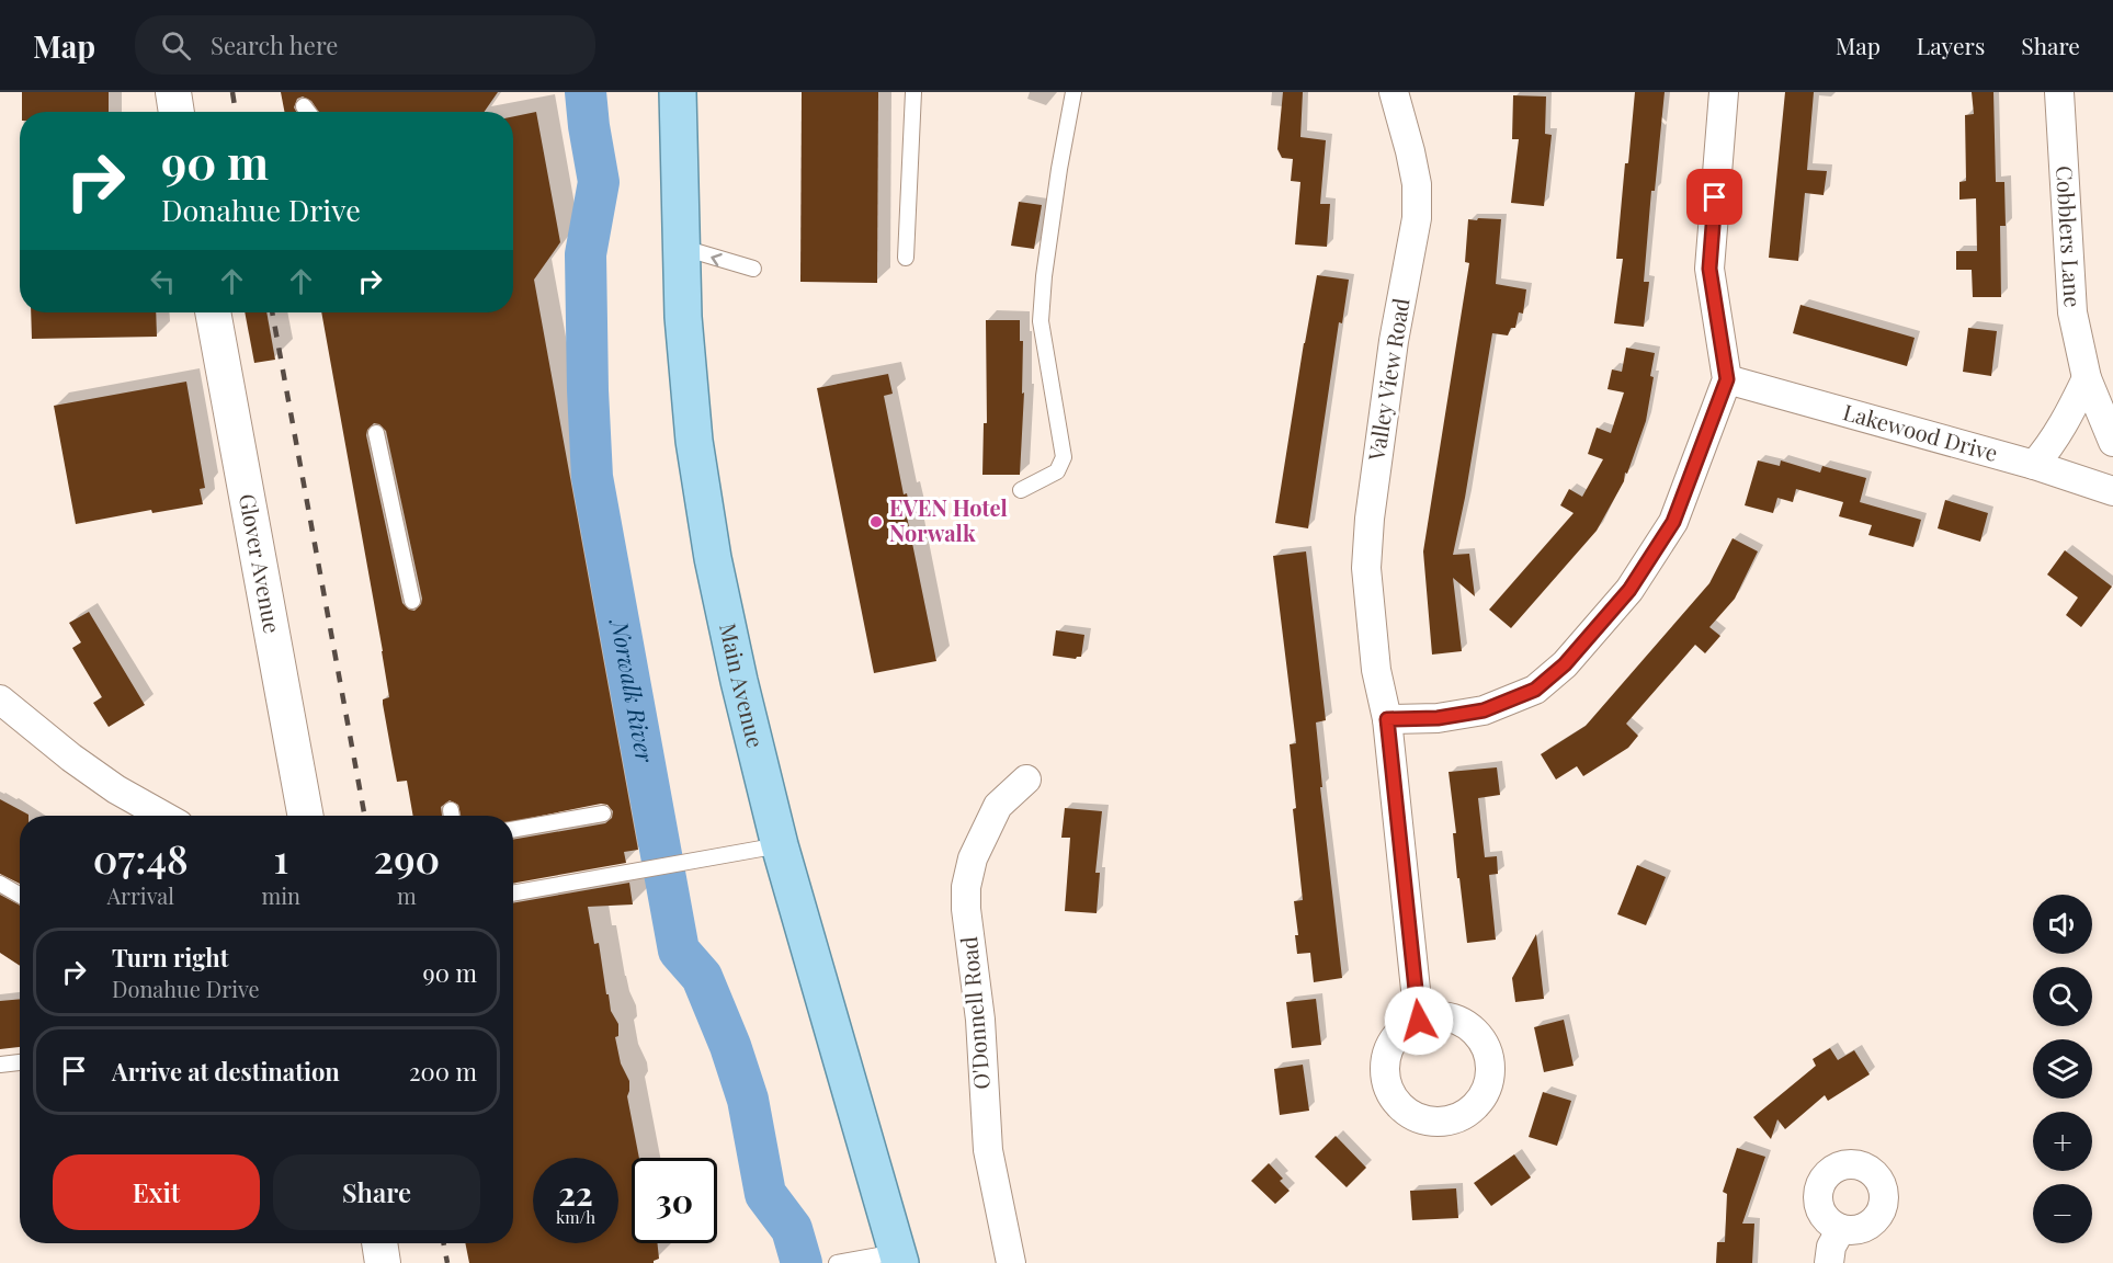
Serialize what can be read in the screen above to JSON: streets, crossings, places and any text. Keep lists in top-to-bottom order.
{
  "streets": {
    "main road": ["Main Avenue"],
    "street": [
      "Cobblers Lane",
      "Valley View Road",
      "Lakewood Drive",
      "Glover Avenue",
      "O'Donnell Road"
    ]
  },
  "water": ["Norwalk River"],
  "places": ["EVEN Hotel Norwalk"],
  "page": {
    "header": "Map",
    "search": "Search here",
    "nav": ["Map", "Layers", "Share"],
    "turn": ["90 m", "Donahue Drive"],
    "eta": [
      "07:48",
      "Arrival",
      "1",
      "min",
      "290",
      "m"
    ],
    "map_buttons": ["+", "−"],
    "list": [
      {
        "name": "Turn right",
        "note": "Donahue Drive",
        "value": "90 m"
      },
      {
        "name": "Arrive at destination",
        "value": "200 m"
      }
    ],
    "buttons": ["Exit", "Share"],
    "speed": "22 km/h",
    "limit": "30"
  }
}
